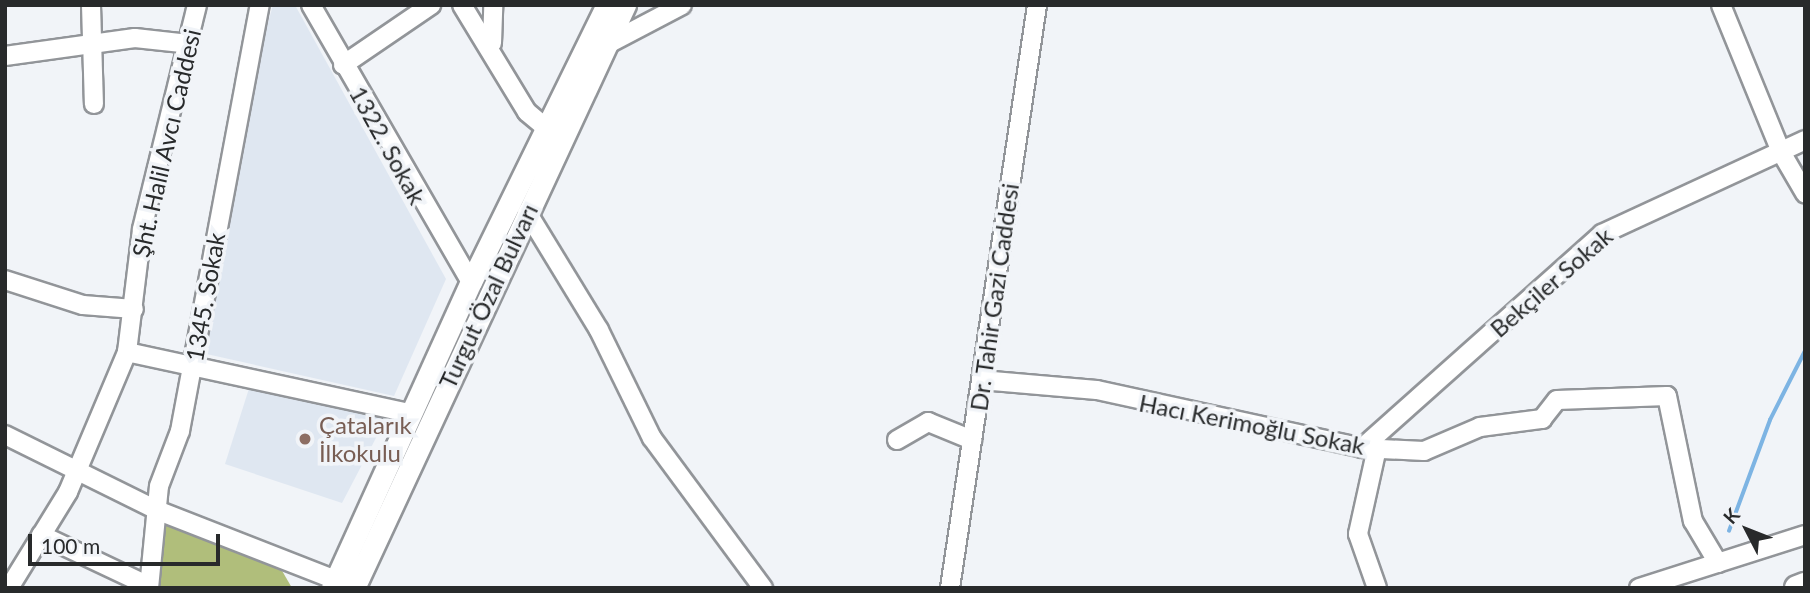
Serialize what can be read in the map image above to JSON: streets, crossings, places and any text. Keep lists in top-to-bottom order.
{
  "streets": {
    "main road": ["Turgut Özal Bulvarı"],
    "street": [
      "Şht. Halil Avcı Caddesi",
      "1322. Sokak",
      "Bekçiler Sokak",
      "1345. Sokak",
      "Dr. Tahir Gazi Caddesi",
      "Hacı Kerimoğlu Sokak"
    ]
  },
  "crossings": [
    ["1322. Sokak", "Turgut Özal Bulvarı"],
    ["Bekçiler Sokak", "Hacı Kerimoğlu Sokak"],
    ["Dr. Tahir Gazi Caddesi", "Hacı Kerimoğlu Sokak"]
  ],
  "places": ["Çatalarık İlkokulu"],
  "scale_bar": "100 m",
  "north": "top left"
}
